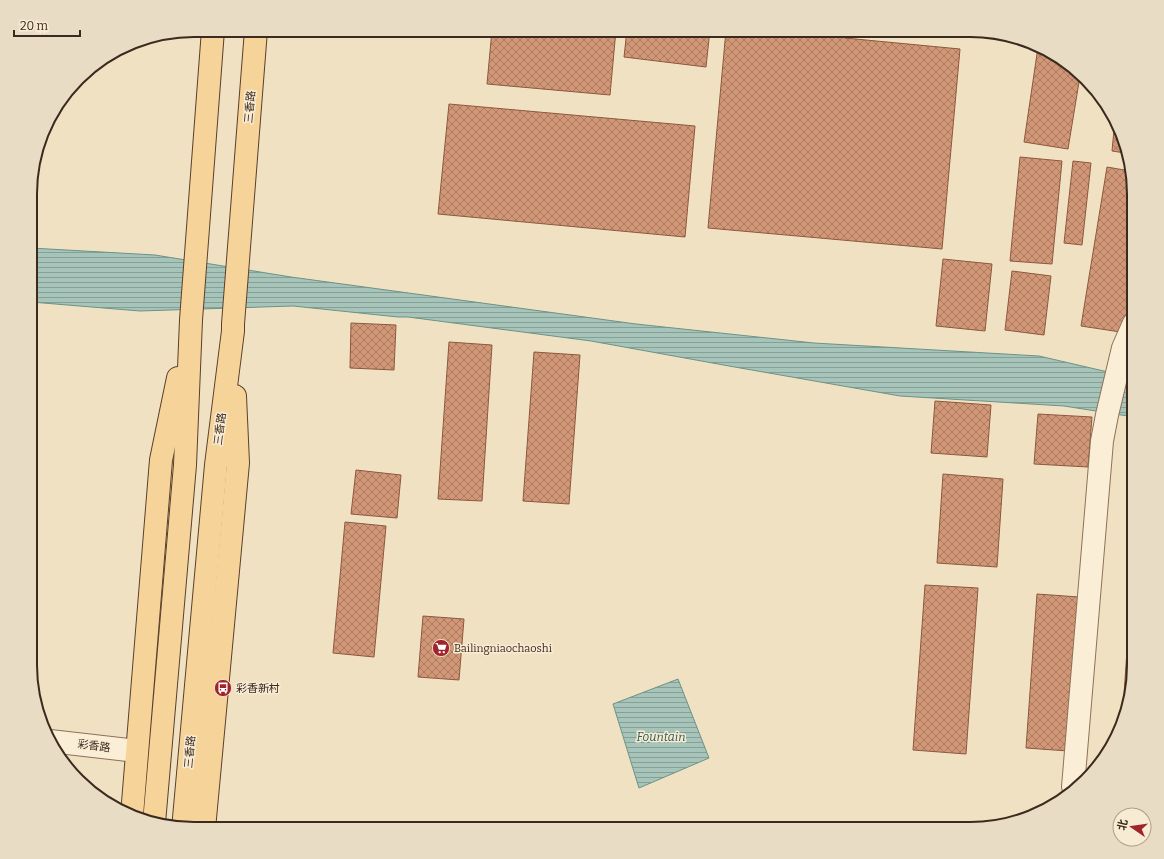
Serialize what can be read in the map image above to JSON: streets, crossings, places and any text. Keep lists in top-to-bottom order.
{
  "streets": {
    "main road": ["三香路"],
    "street": ["彩香路"]
  },
  "water": ["Fountain"],
  "places": {
    "supermarket": ["Bailingniaochaoshi"],
    "bus stop": ["彩香新村"]
  },
  "scale_bar": "20 m",
  "north": "left"
}
